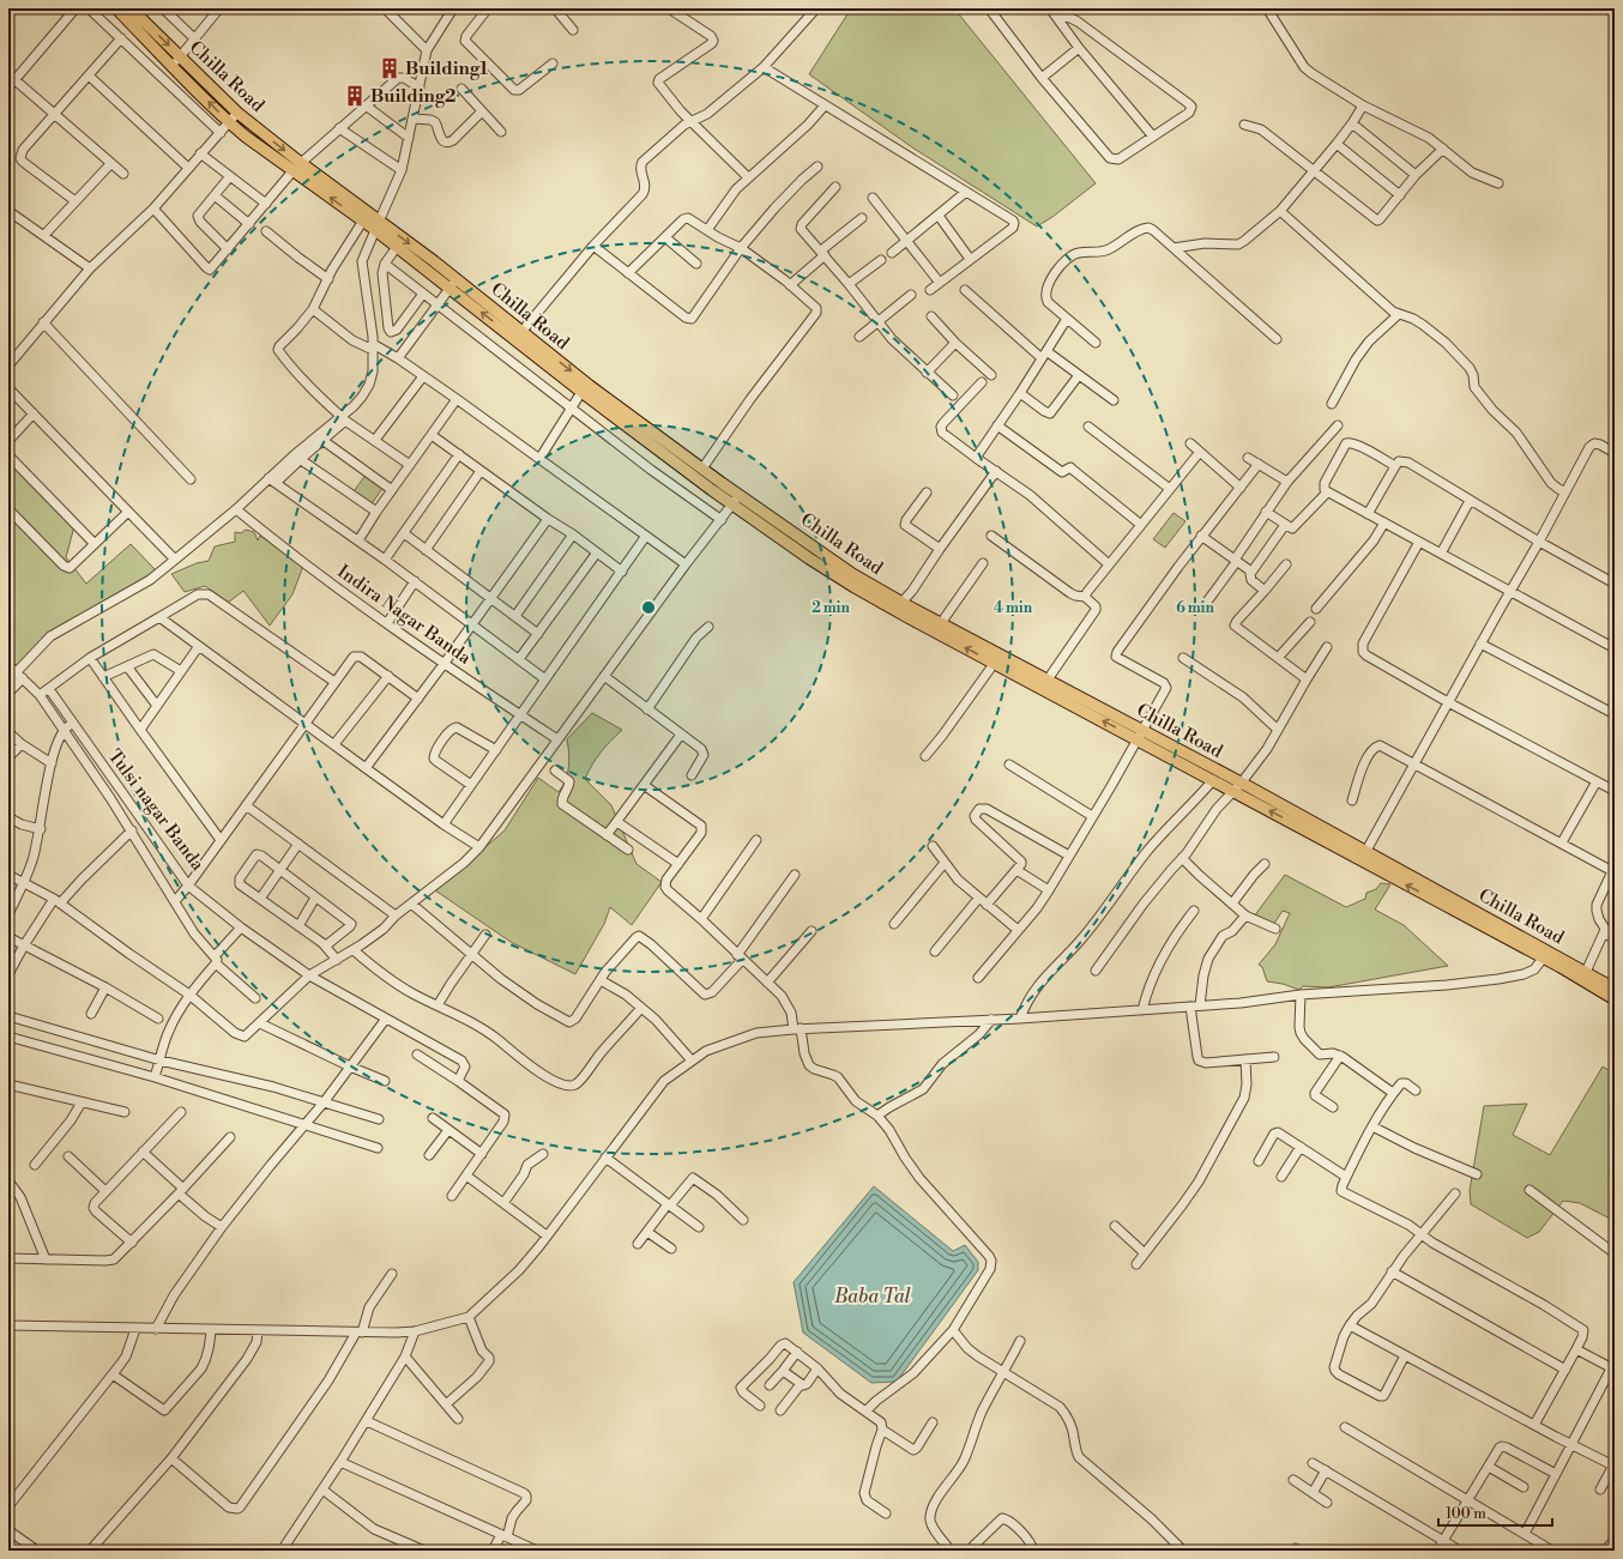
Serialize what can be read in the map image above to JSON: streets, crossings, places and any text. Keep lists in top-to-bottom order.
{
  "streets": {
    "main road": ["Chilla Road"],
    "street": ["Indira Nagar Banda", "Tulsi nagar Banda"]
  },
  "water": ["Baba Tal"],
  "places": {
    "building": ["Building1", "Building2"]
  },
  "scale_bar": "100 m",
  "rings": ["2 min", "4 min", "6 min"]
}
